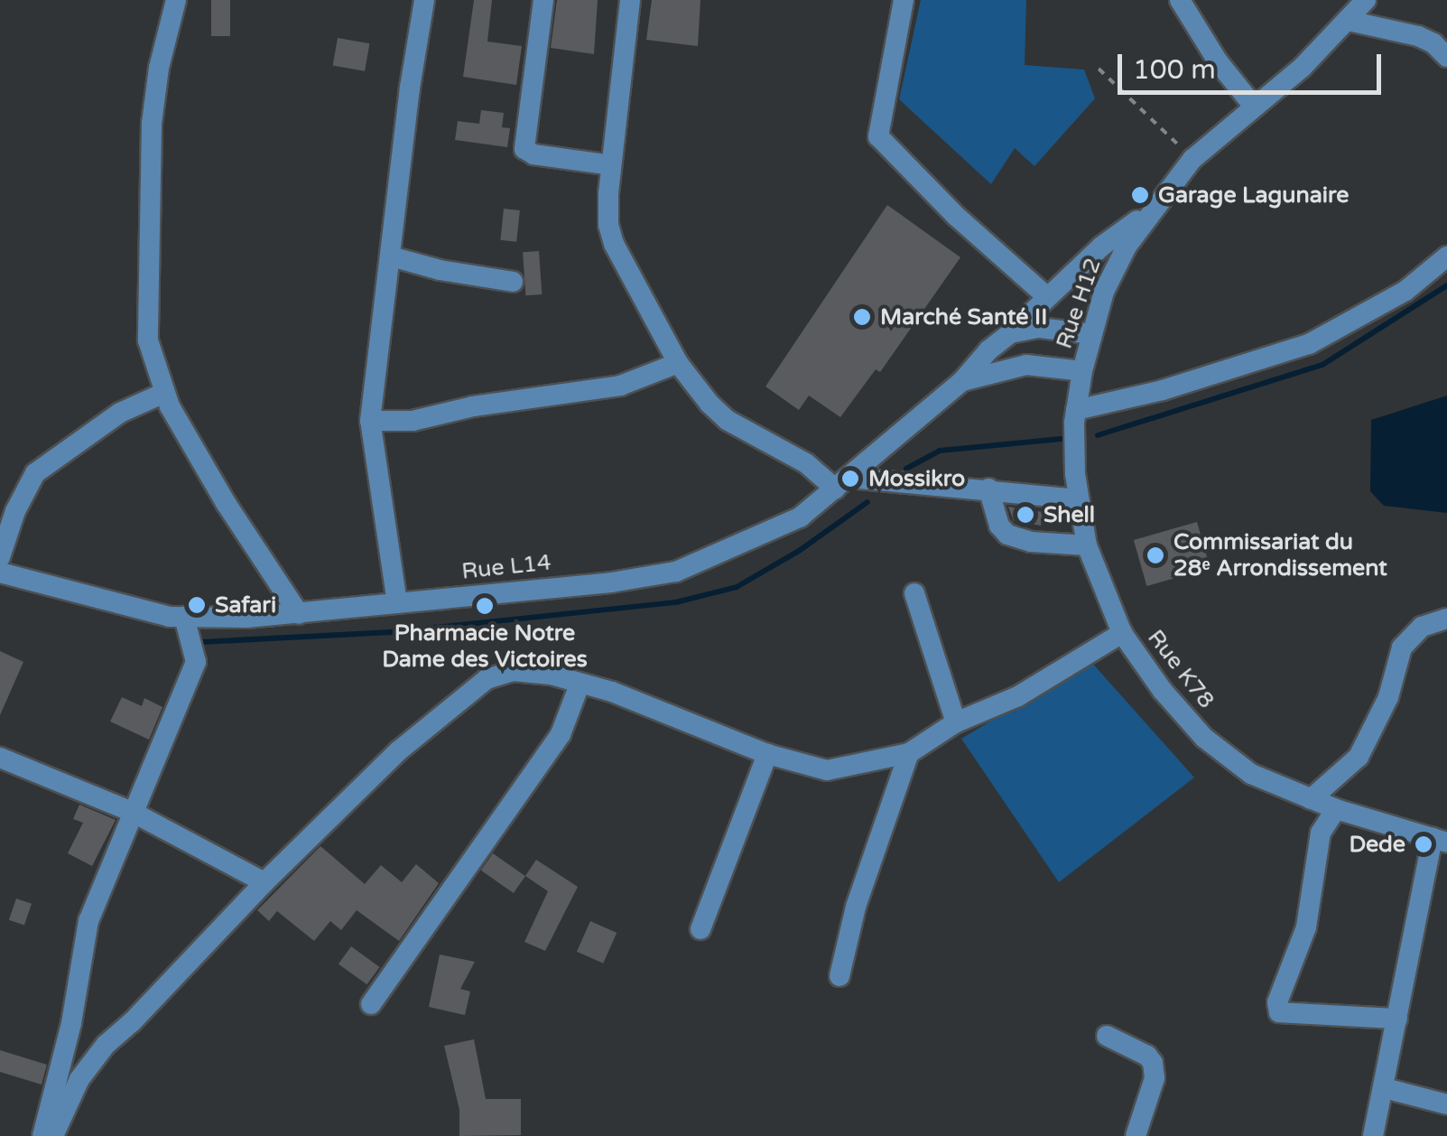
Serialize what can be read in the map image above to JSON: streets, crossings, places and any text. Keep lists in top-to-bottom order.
{
  "streets": {
    "street": ["Rue H12", "Rue L14", "Rue K78"]
  },
  "crossings": [
    ["Rue H12", "Rue L14"],
    ["Rue H12", "Rue K78"],
    ["Rue L14", "Rue K78"]
  ],
  "places": [
    "Garage Lagunaire",
    "Marché Santé II",
    "Mossikro",
    "Shell",
    "Commissariat du 28ᵉ Arrondissement",
    "Safari",
    "Pharmacie Notre Dame des Victoires",
    "Dede"
  ],
  "scale_bar": "100 m"
}
